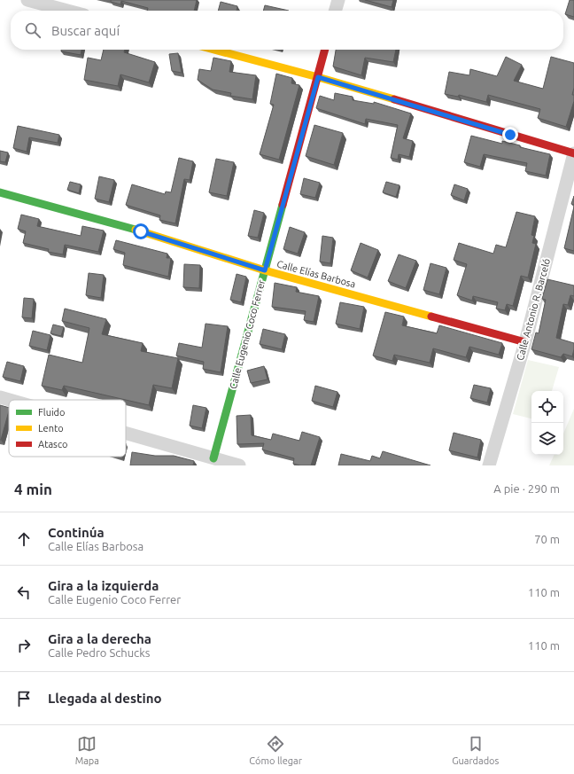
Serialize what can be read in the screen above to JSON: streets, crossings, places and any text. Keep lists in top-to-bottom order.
{
  "streets": {
    "street": ["Calle Elías Barbosa", "Calle Antonio R. Barceló", "Calle Eugenio Coco Ferrer"]
  },
  "crossings": [
    ["Calle Elías Barbosa", "Calle Antonio R. Barceló"],
    ["Calle Elías Barbosa", "Calle Eugenio Coco Ferrer"]
  ],
  "legend": ["Fluido", "Lento", "Atasco"],
  "page": {
    "search": "Buscar aquí",
    "heading": ["4 min", "A pie · 290 m"],
    "list": [
      ["Continúa", "Calle Elías Barbosa", "70 m"],
      ["Gira a la izquierda", "Calle Eugenio Coco Ferrer", "110 m"],
      ["Gira a la derecha", "Calle Pedro Schucks", "110 m"],
      "Llegada al destino"
    ],
    "nav": ["Mapa", "Cómo llegar", "Guardados"]
  }
}
